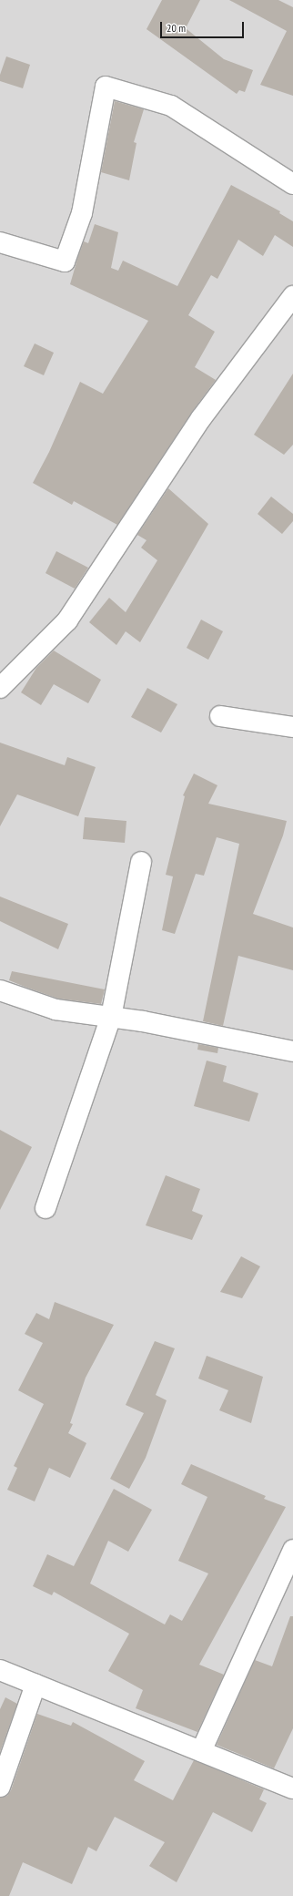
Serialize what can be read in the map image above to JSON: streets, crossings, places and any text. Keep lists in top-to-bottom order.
{
  "scale_bar": "20 m"
}
